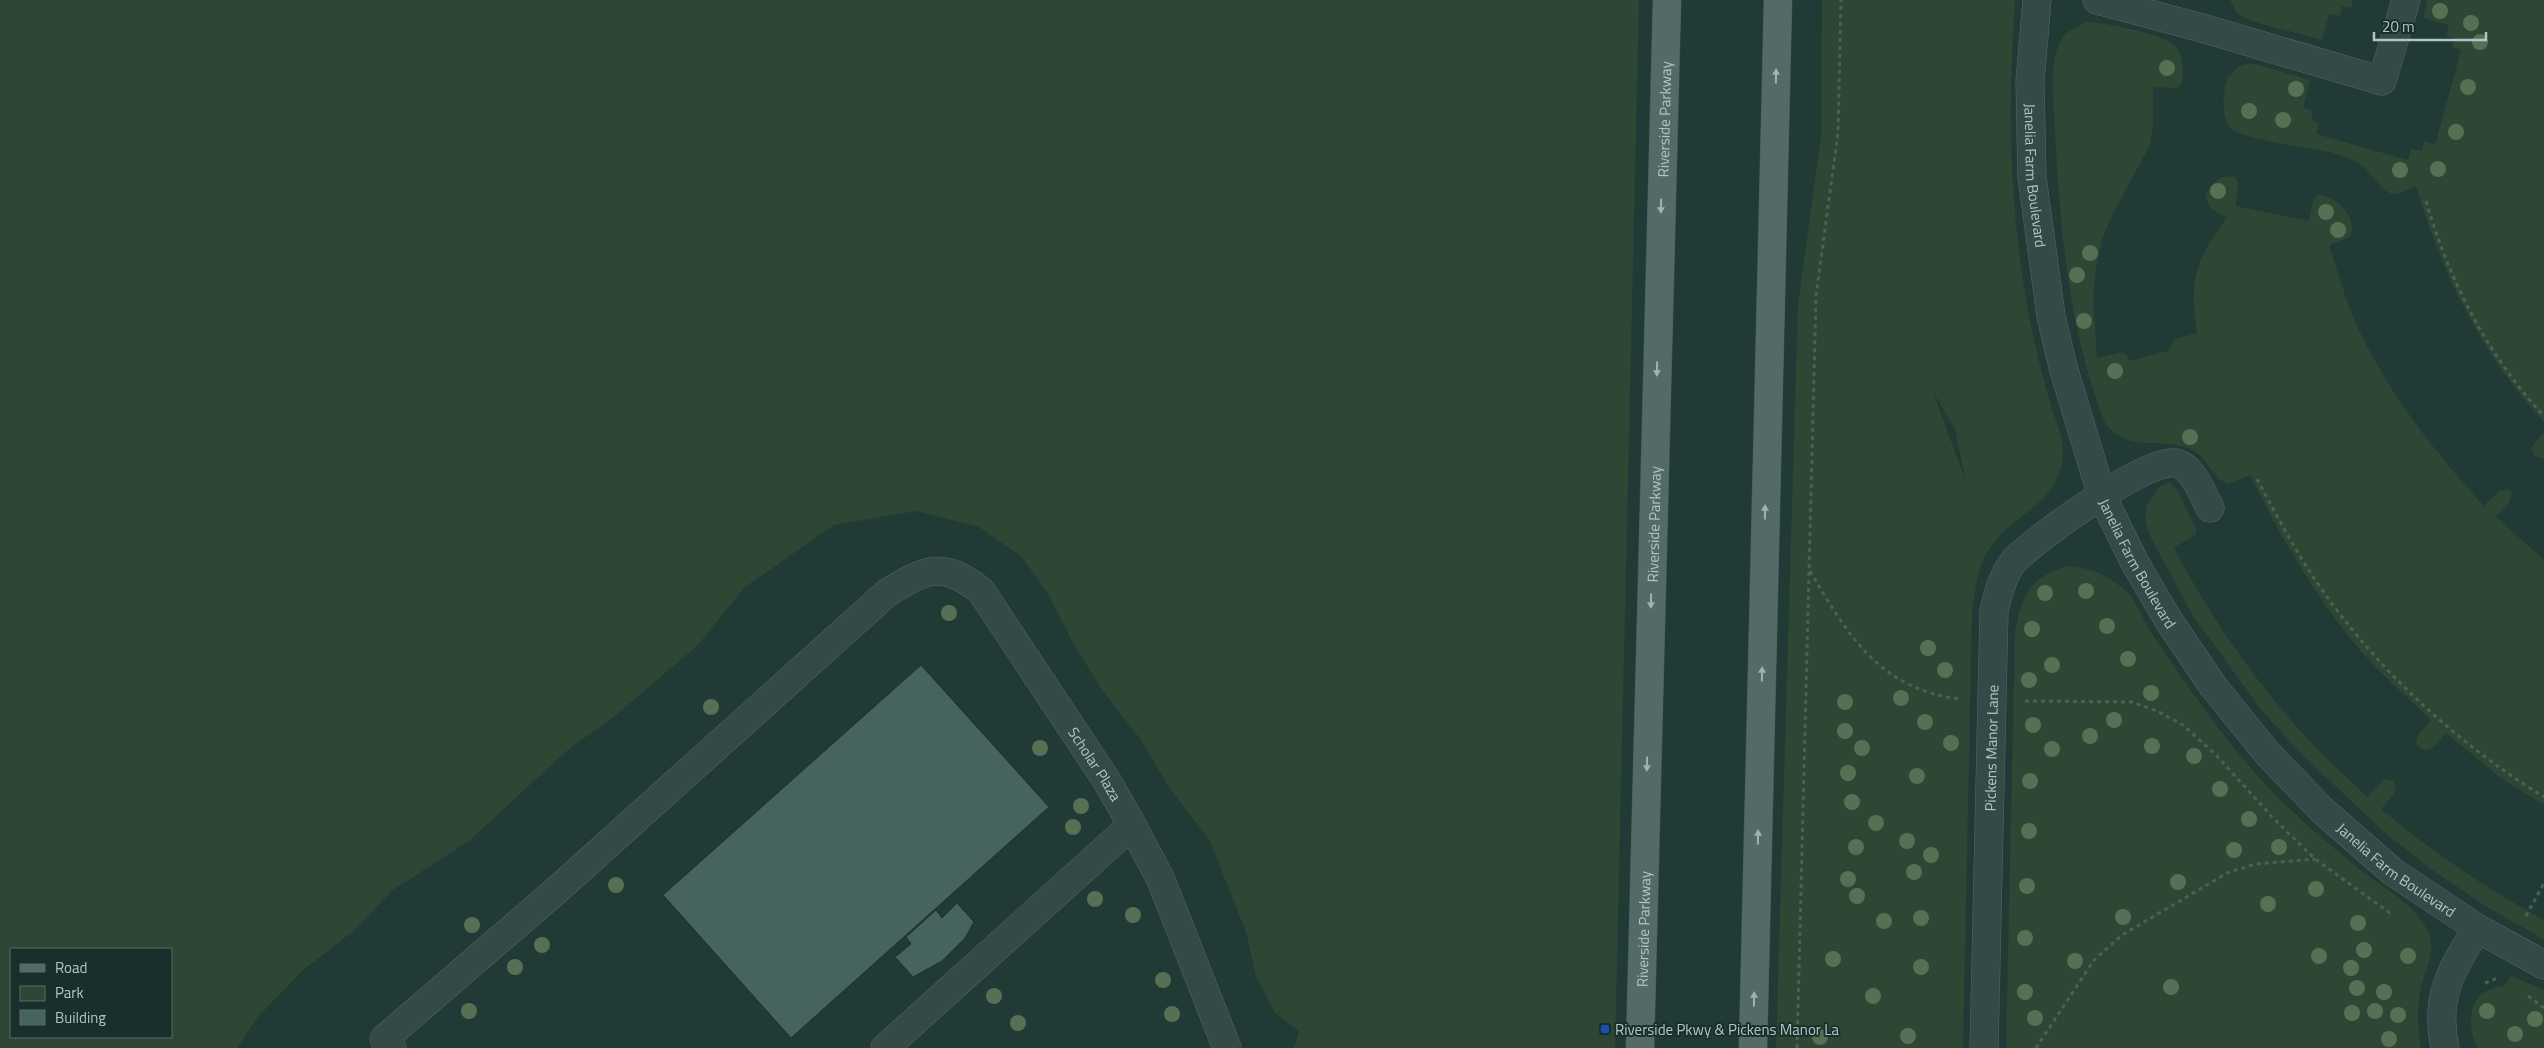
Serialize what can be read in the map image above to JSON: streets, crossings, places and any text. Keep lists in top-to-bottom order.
{
  "streets": {
    "main road": ["Riverside Parkway"],
    "street": ["Janelia Farm Boulevard", "Pickens Manor Lane", "Scholar Plaza"]
  },
  "crossings": [
    ["Janelia Farm Boulevard", "Pickens Manor Lane"]
  ],
  "places": {
    "transit": ["Riverside Pkwy & Pickens Manor La"]
  },
  "legend": ["Road", "Park", "Building"],
  "scale_bar": "20 m"
}
